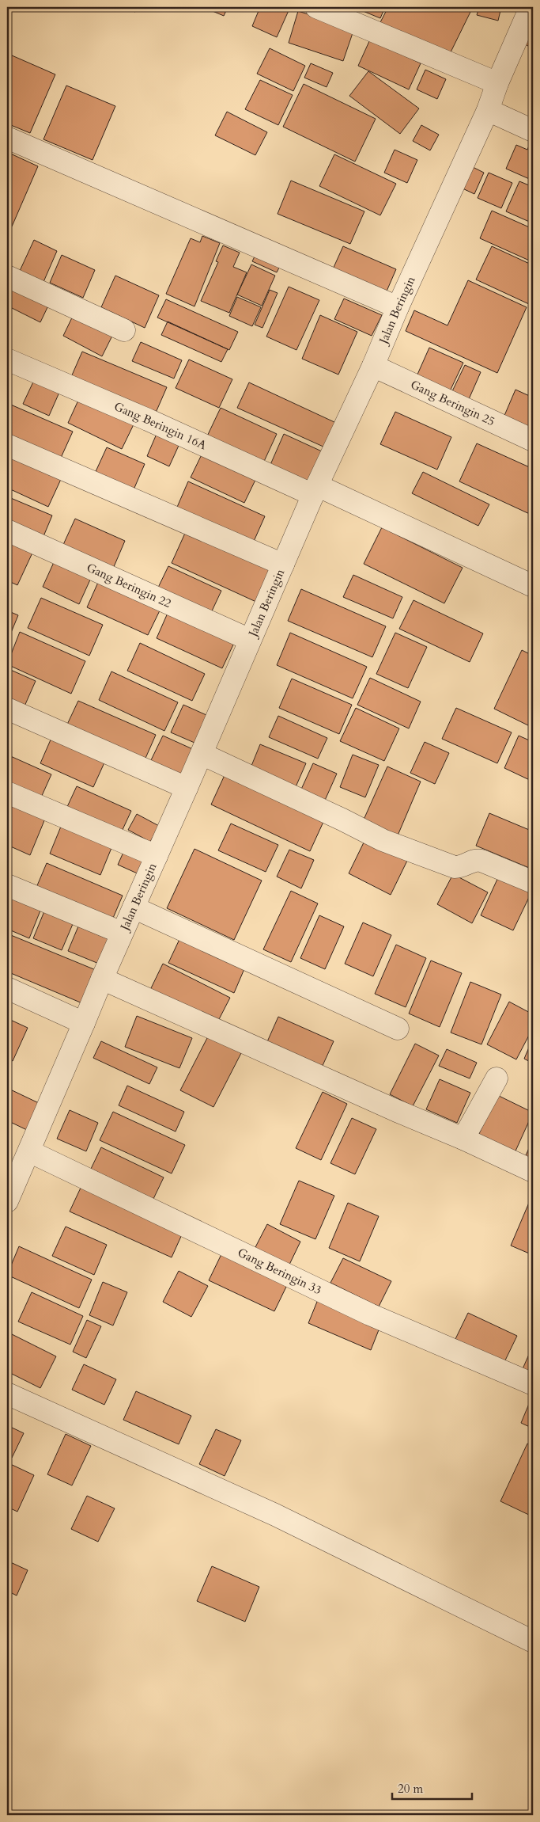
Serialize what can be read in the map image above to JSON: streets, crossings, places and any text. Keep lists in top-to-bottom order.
{
  "streets": {
    "street": [
      "Jalan Beringin",
      "Gang Beringin 25",
      "Gang Beringin 16A",
      "Gang Beringin 22",
      "Gang Beringin 33"
    ]
  },
  "crossings": [
    ["Jalan Beringin", "Gang Beringin 25"],
    ["Jalan Beringin", "Gang Beringin 16A"],
    ["Jalan Beringin", "Gang Beringin 22"],
    ["Jalan Beringin", "Gang Beringin 33"]
  ],
  "scale_bar": "20 m"
}
